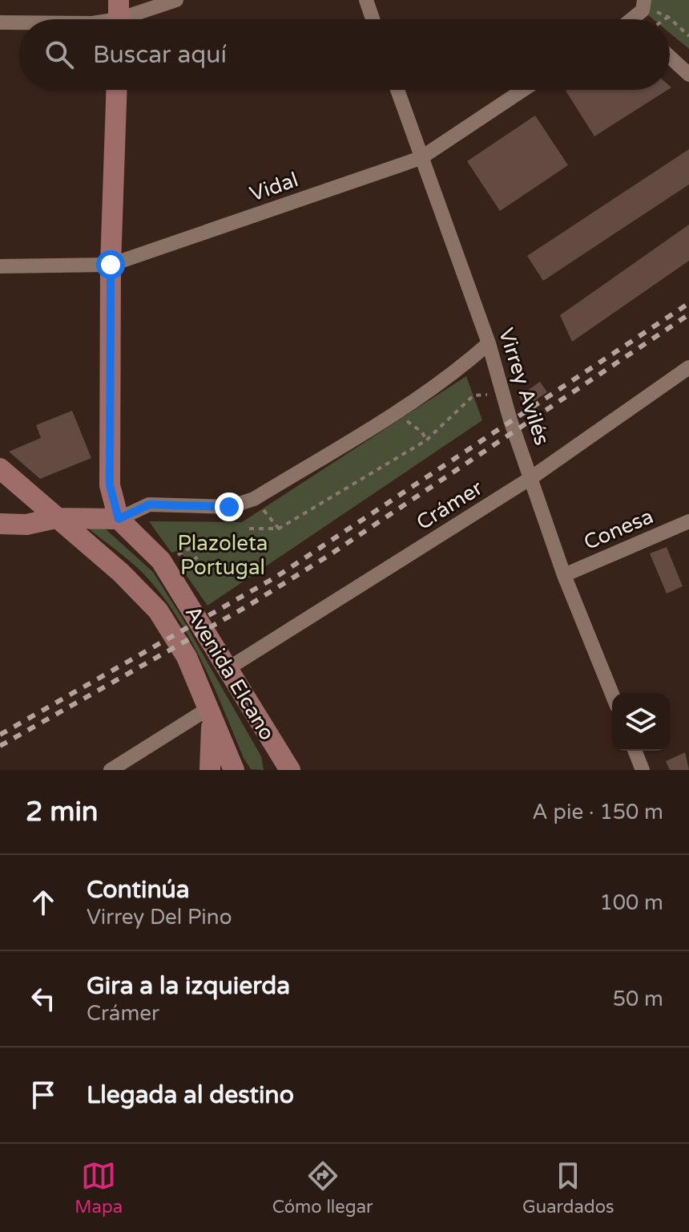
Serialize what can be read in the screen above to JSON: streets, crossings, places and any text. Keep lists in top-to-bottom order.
{
  "streets": {
    "main road": ["Avenida Elcano"],
    "street": [
      "Vidal",
      "Virrey Avilés",
      "Crámer",
      "Conesa"
    ]
  },
  "crossings": [
    ["Vidal", "Virrey Avilés"],
    ["Virrey Avilés", "Crámer"],
    ["Virrey Avilés", "Conesa"],
    ["Crámer", "Avenida Elcano"]
  ],
  "parks": ["Plazoleta Portugal"],
  "page": {
    "search": "Buscar aquí",
    "heading": ["2 min", "A pie · 150 m"],
    "list": [
      ["Continúa", "Virrey Del Pino", "100 m"],
      ["Gira a la izquierda", "Crámer", "50 m"],
      "Llegada al destino"
    ],
    "nav": ["Mapa", "Cómo llegar", "Guardados"]
  }
}
